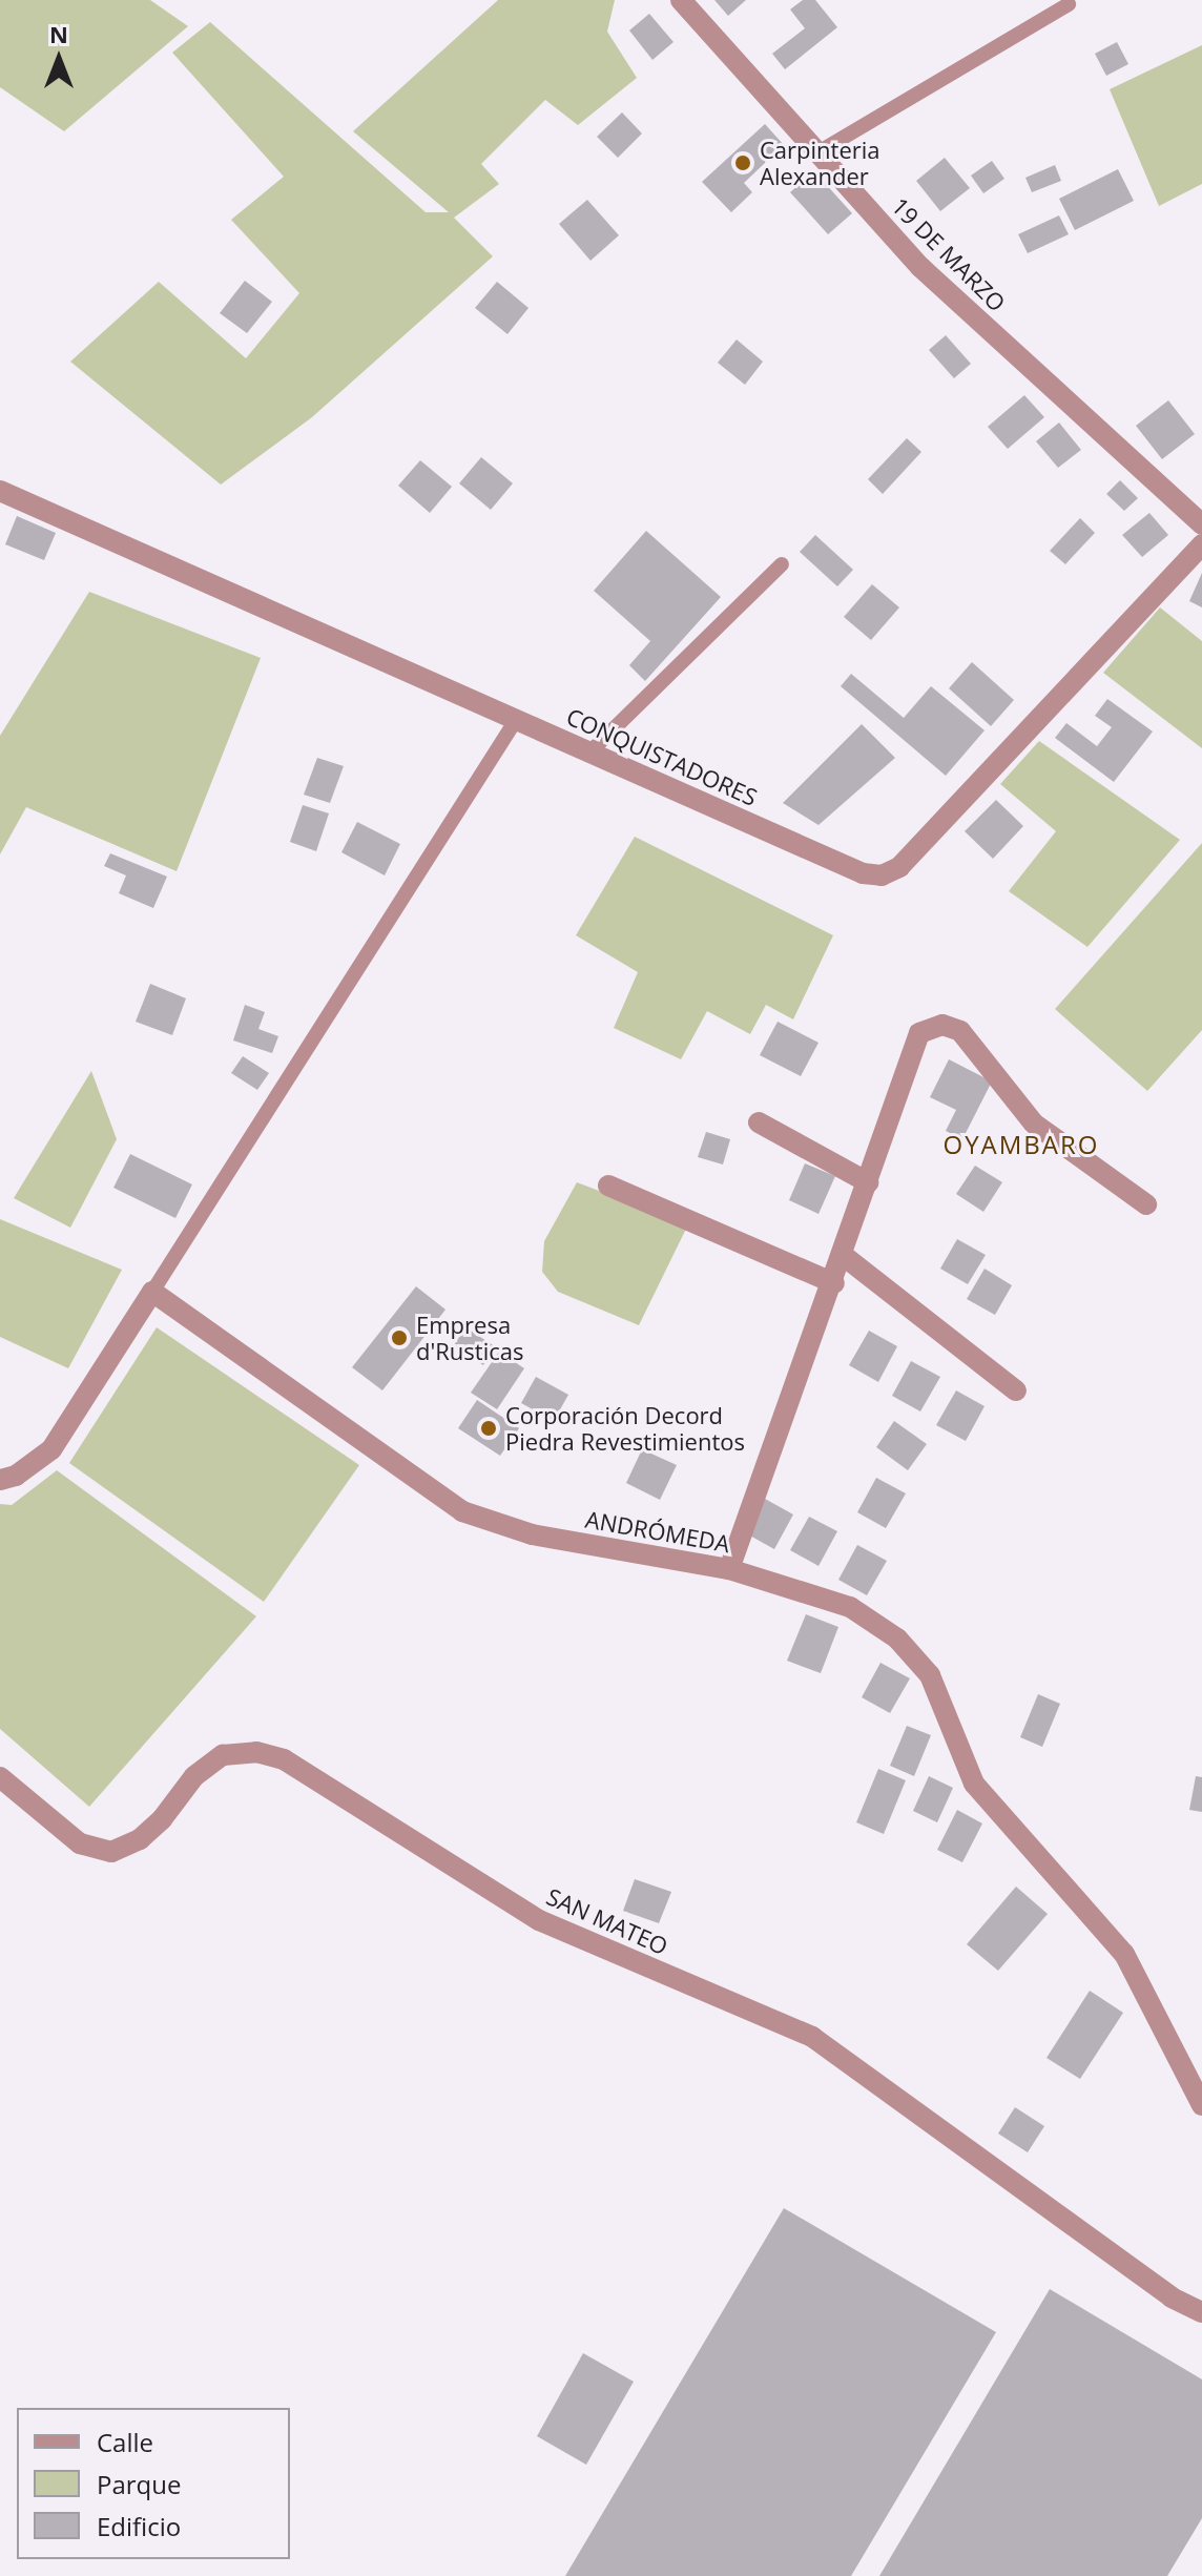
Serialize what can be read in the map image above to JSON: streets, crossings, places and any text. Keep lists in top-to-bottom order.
{
  "streets": {
    "street": [
      "19 DE MARZO",
      "CONQUISTADORES",
      "ANDRÓMEDA",
      "SAN MATEO"
    ]
  },
  "districts": ["OYAMBARO"],
  "places": ["Carpinteria Alexander", "Empresa d'Rusticas", "Corporación Decord Piedra Revestimientos"],
  "legend": ["Calle", "Parque", "Edificio"],
  "north": "top"
}
